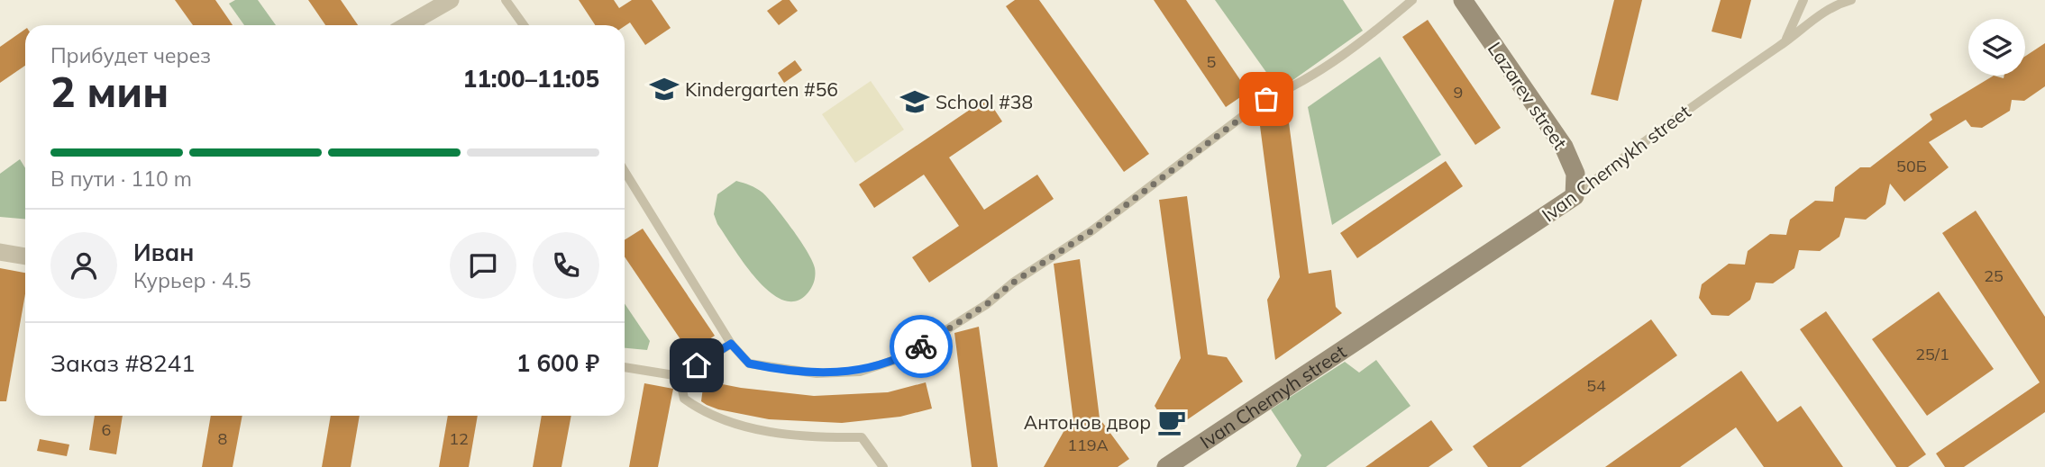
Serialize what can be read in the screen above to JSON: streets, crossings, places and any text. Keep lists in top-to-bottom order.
{
  "streets": {
    "street": ["Lazarev street", "Ivan Chernykh street"]
  },
  "crossings": [
    ["Lazarev street", "Ivan Chernykh street"]
  ],
  "places": {
    "school or university": ["Kindergarten #56", "School #38"],
    "cafe": ["Антонов двор"]
  },
  "house_numbers": [
    "5",
    "9",
    "50Б",
    "25",
    "25/1",
    "54",
    "6",
    "8",
    "12",
    "119А"
  ],
  "page": {
    "heading": ["2 мин", "Прибудет через", "11:00–11:05"],
    "panel": [
      "Иван",
      "Курьер · 4.5",
      "Заказ #8241",
      "1 600 ₽"
    ],
    "bar": "В пути · 110 m"
  }
}
